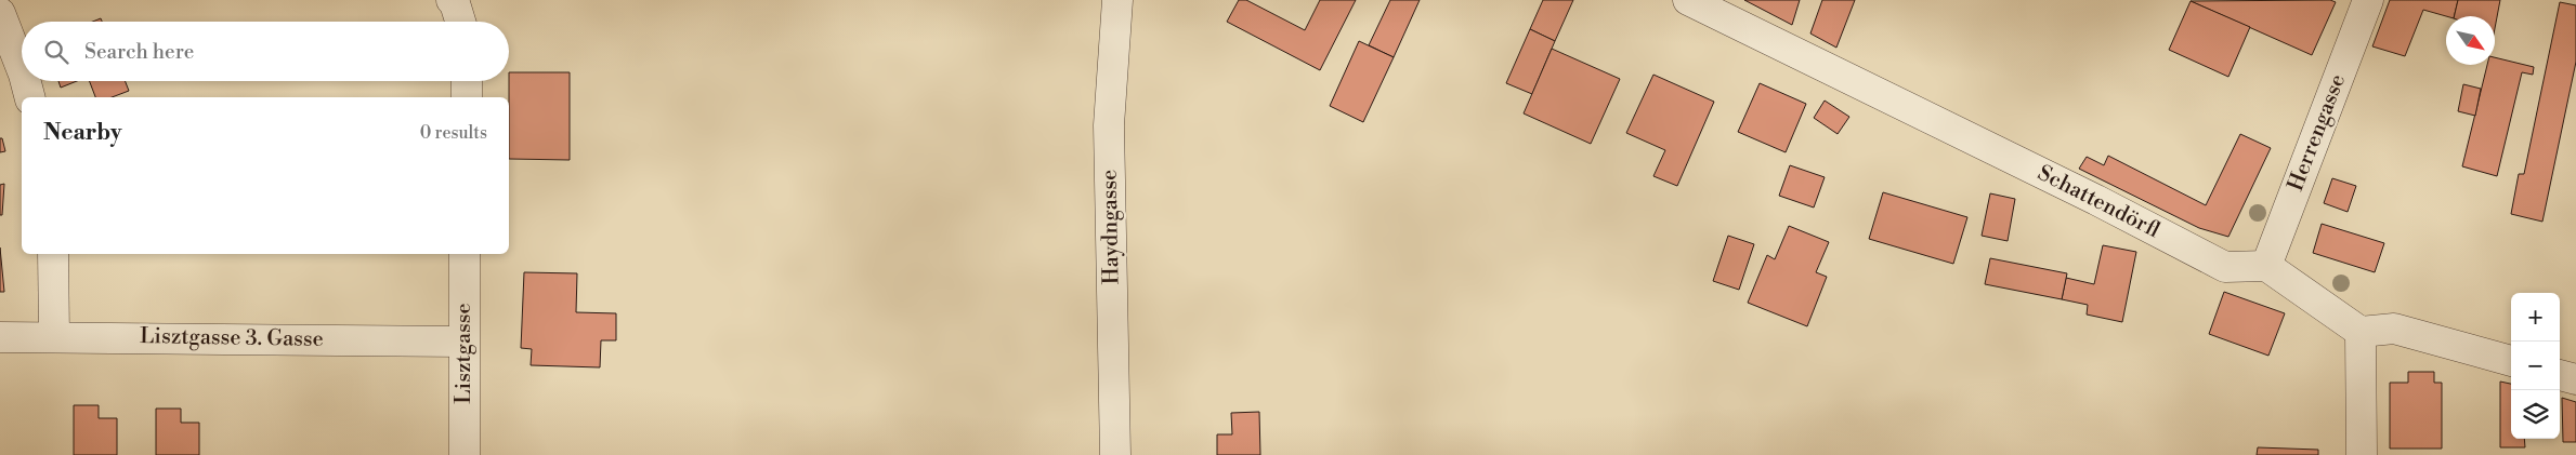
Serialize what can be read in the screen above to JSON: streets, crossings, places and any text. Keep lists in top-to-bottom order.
{
  "streets": {
    "street": [
      "Herrengasse",
      "Schattendörfl",
      "Haydngasse",
      "Lisztgasse 3. Gasse",
      "Lisztgasse"
    ]
  },
  "crossings": [
    ["Herrengasse", "Schattendörfl"],
    ["Lisztgasse 3. Gasse", "Lisztgasse"]
  ],
  "north": "bottom right",
  "page": {
    "search": "Search here",
    "heading": ["Nearby", "0 results"],
    "map_buttons": ["+", "−"]
  }
}
